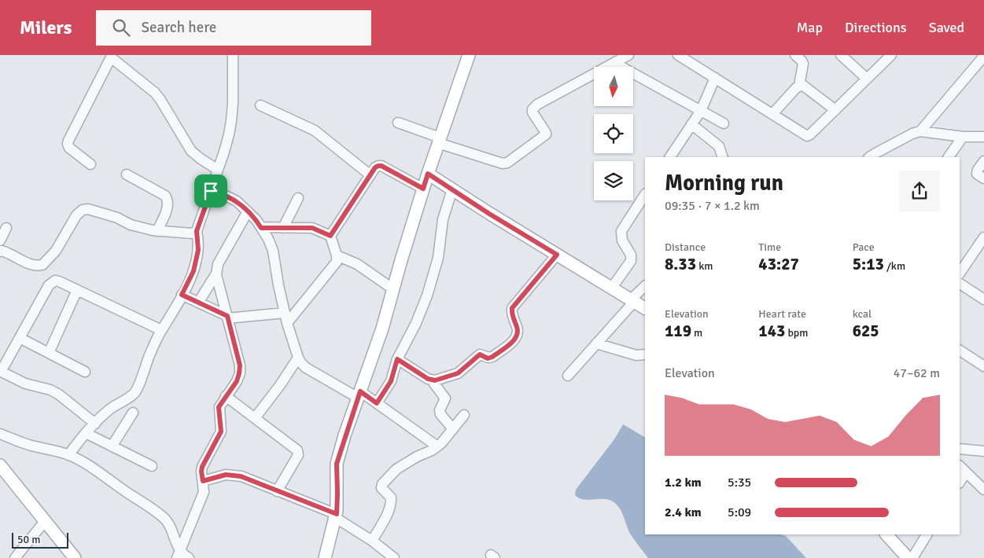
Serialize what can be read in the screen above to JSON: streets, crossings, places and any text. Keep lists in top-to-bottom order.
{
  "scale_bar": "50 m",
  "north": "bottom",
  "page": {
    "header": "Milers",
    "search": "Search here",
    "nav": ["Map", "Directions", "Saved"],
    "heading": ["Morning run", "09:35 · 7 × 1.2 km"],
    "stats": [
      ["Distance", "8.33 km"],
      ["Time", "43:27"],
      ["Pace", "5:13 /km"],
      ["Elevation", "119 m"],
      ["Heart rate", "143 bpm"],
      ["kcal", "625"]
    ],
    "chart": ["Elevation", "47–62 m"],
    "list": [
      {
        "name": "1.2 km",
        "note": "5:35"
      },
      {
        "name": "2.4 km",
        "note": "5:09"
      }
    ],
    "scale": "50 m"
  }
}
